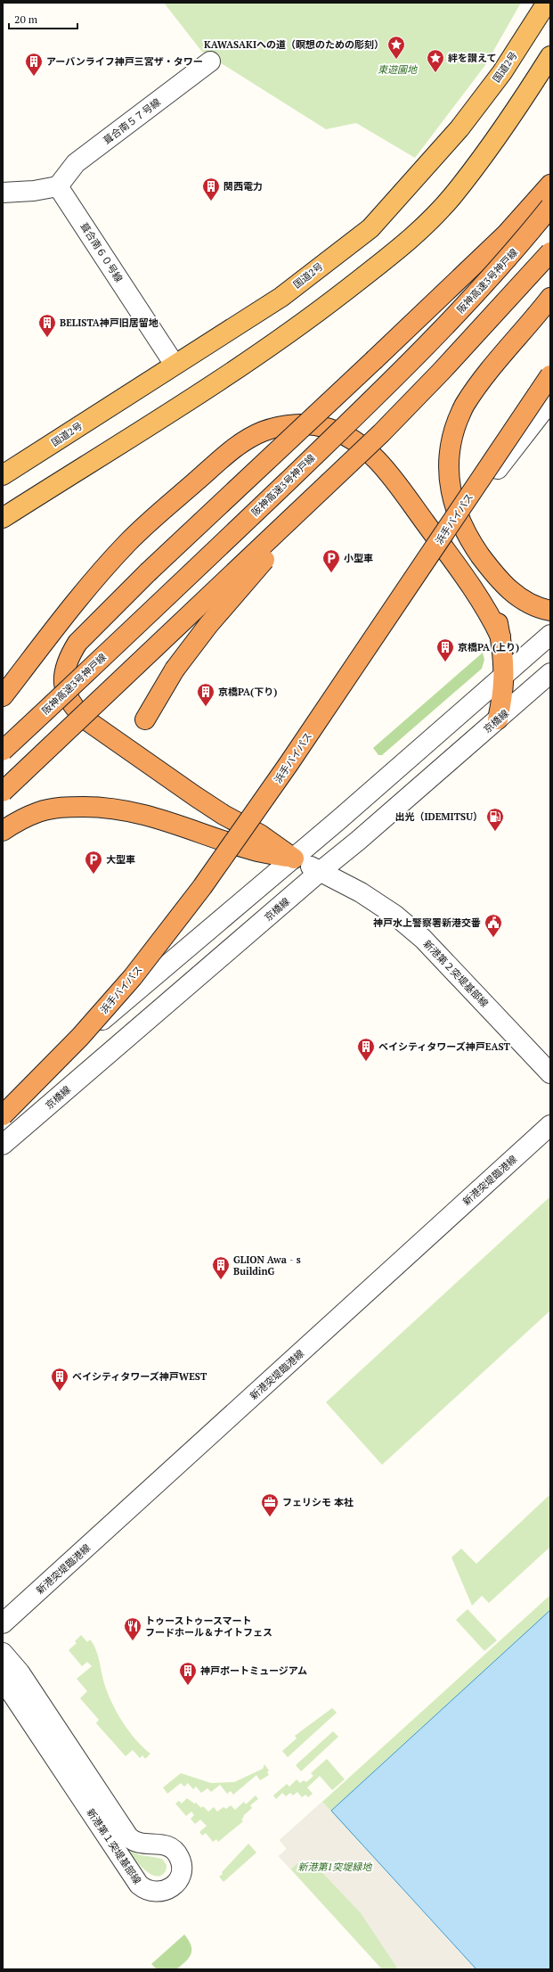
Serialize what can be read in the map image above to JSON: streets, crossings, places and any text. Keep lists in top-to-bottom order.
{
  "streets": {
    "highway": ["国道2号", "阪神高速3号神戸線", "浜手バイパス"],
    "street": [
      "葺合南５７号線",
      "葺合南６０号線",
      "京橋線",
      "新港第２突堤基部線",
      "新港突堤臨港線",
      "新港第１突堤基部線"
    ]
  },
  "crossings": [
    ["国道2号", "葺合南６０号線"],
    ["葺合南５７号線", "葺合南６０号線"],
    ["京橋線", "新港第２突堤基部線"]
  ],
  "parks": ["東遊園地", "新港第1突堤緑地"],
  "places": {
    "place": ["KAWASAKIへの道（瞑想のための彫刻）", "絆を讃えて"],
    "building": [
      "アーバンライフ神戸三宮ザ・タワー",
      "関西電力",
      "BELISTA神戸旧居留地",
      "京橋PA (上り)",
      "京橋PA(下り)",
      "ベイシティタワーズ神戸EAST",
      "GLION Awa‐s BuildinG",
      "ベイシティタワーズ神戸WEST",
      "神戸ポートミュージアム"
    ],
    "parking": ["小型車", "大型車"],
    "fuel station": ["出光（IDEMITSU）"],
    "public building": ["神戸水上警察署新港交番"],
    "office": ["フェリシモ 本社"],
    "restaurant": ["トゥーストゥースマート フードホール＆ナイトフェス"]
  },
  "scale_bar": "20 m"
}
